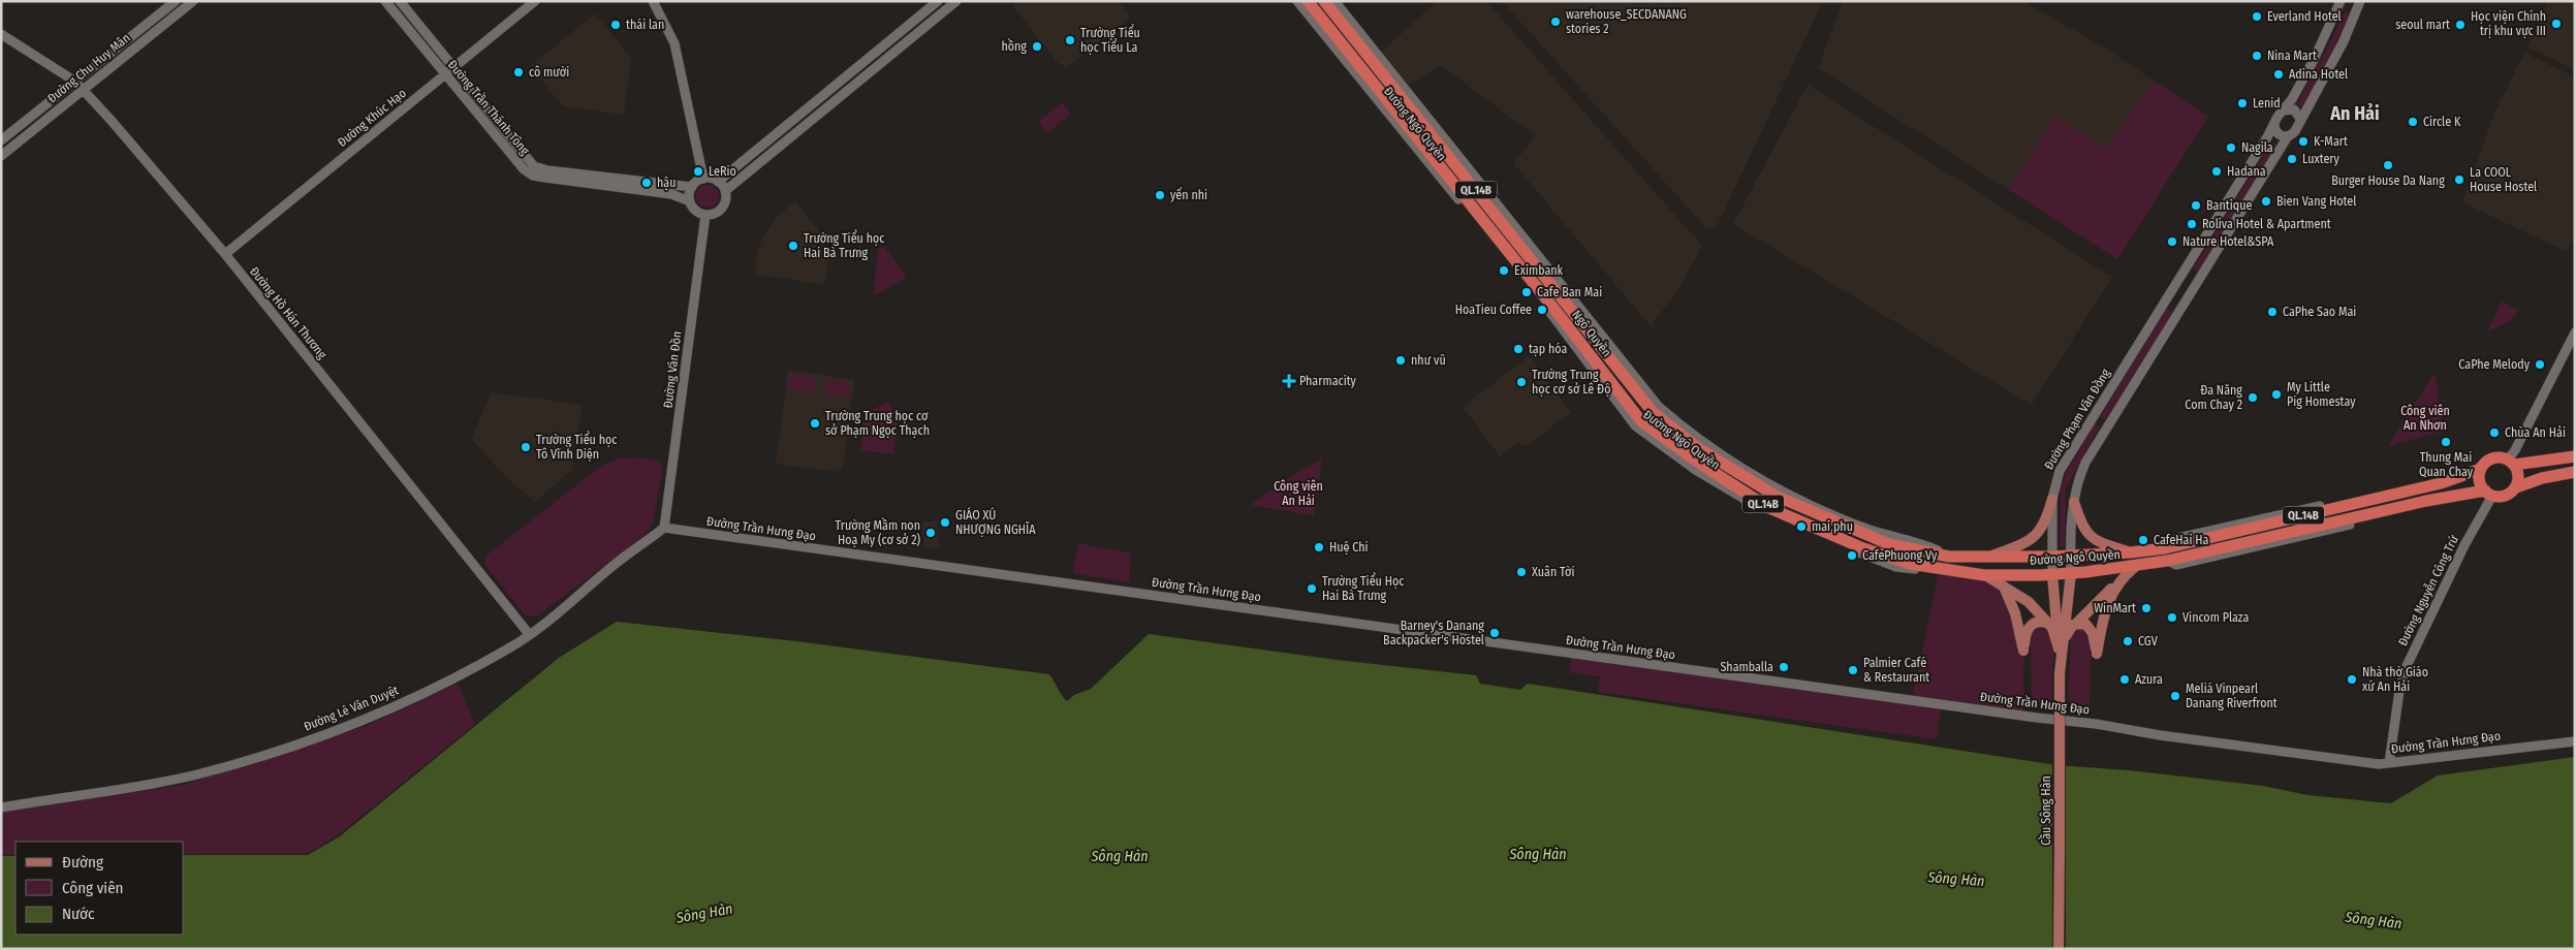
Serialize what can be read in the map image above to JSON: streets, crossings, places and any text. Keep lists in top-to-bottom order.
{
  "streets": {
    "highway": ["Đường Ngô Quyền", "QL.14B", "Ngô Quyền"],
    "main road": ["Cầu Sông Hàn"],
    "street": [
      "Đường Chu Huy Mân",
      "Đường Trần Thánh Tông",
      "Đường Khúc Hạo",
      "Đường Hồ Hán Thương",
      "Đường Vân Đồn",
      "Đường Phạm Văn Đồng",
      "Đường Trần Hưng Đạo",
      "Đường Nguyễn Công Trứ",
      "Đường Lê Văn Duyệt"
    ]
  },
  "crossings": [
    ["Đường Chu Huy Mân", "Đường Hồ Hán Thương"],
    ["Đường Trần Thánh Tông", "Đường Khúc Hạo"],
    ["Đường Trần Thánh Tông", "Đường Vân Đồn"],
    ["Đường Khúc Hạo", "Đường Hồ Hán Thương"],
    ["Đường Ngô Quyền", "Ngô Quyền"],
    ["Đường Ngô Quyền", "Đường Phạm Văn Đồng"],
    ["Đường Ngô Quyền", "Đường Nguyễn Công Trứ"],
    ["Đường Ngô Quyền", "Cầu Sông Hàn"],
    ["Đường Hồ Hán Thương", "Đường Lê Văn Duyệt"],
    ["Đường Vân Đồn", "Đường Trần Hưng Đạo"],
    ["Đường Vân Đồn", "Đường Lê Văn Duyệt"],
    ["Đường Phạm Văn Đồng", "Cầu Sông Hàn"],
    ["Đường Trần Hưng Đạo", "Đường Nguyễn Công Trứ"],
    ["Đường Trần Hưng Đạo", "Đường Lê Văn Duyệt"]
  ],
  "districts": ["An Hải"],
  "water": ["Sông Hàn"],
  "parks": ["Công viên An Nhơn", "Công viên An Hải"],
  "places": {
    "other": [
      "Everland Hotel",
      "warehouse_SECDANANG stories 2",
      "Học viện Chính trị khu vực III",
      "thái lan",
      "seoul mart",
      "Trường Tiểu học Tiểu La",
      "hồng",
      "Nina Mart",
      "cô mười",
      "Adina Hotel",
      "Lenid",
      "Circle K",
      "K-Mart",
      "Nagila",
      "Luxtery",
      "Burger House Da Nang",
      "LeRio",
      "Hadana",
      "La COOL House Hostel",
      "hậu",
      "yến nhi",
      "Bien Vang Hotel",
      "Bantique",
      "Roliva Hotel & Apartment",
      "Nature Hotel&SPA",
      "Trường Tiểu học Hai Bà Trưng",
      "Eximbank",
      "Cafe Ban Mai",
      "HoaTieu Coffee",
      "CaPhe Sao Mai",
      "tạp hóa",
      "như vũ",
      "CaPhe Melody",
      "Trường Trung học cơ sở Lê Độ",
      "My Little Pig Homestay",
      "Ða Năng Com Chay 2",
      "Trường Trung học cơ sở Phạm Ngọc Thạch",
      "Chùa An Hải",
      "Thung Mai Quan Chay",
      "Trường Tiểu học Tô Vĩnh Diện",
      "GIÁO XÚ NHƯỢNG NGHĨA",
      "mai phụ",
      "Trường Mầm non Hoạ My (cơ sở 2)",
      "CafeHai Ha",
      "Huệ Chi",
      "CafePhuong Vy",
      "Xuân Tời",
      "Trường Tiểu Học Hai Bà Trưng",
      "WinMart",
      "Vincom Plaza",
      "Barney's Danang Backpacker's Hostel",
      "CGV",
      "Shamballa",
      "Palmier Café & Restaurant",
      "Azura",
      "Nhà thờ Giáo xứ An Hải",
      "Meliá Vinpearl Danang Riverfront"
    ],
    "health": ["Pharmacity"]
  },
  "legend": ["Đường", "Công viên", "Nước"]
}
